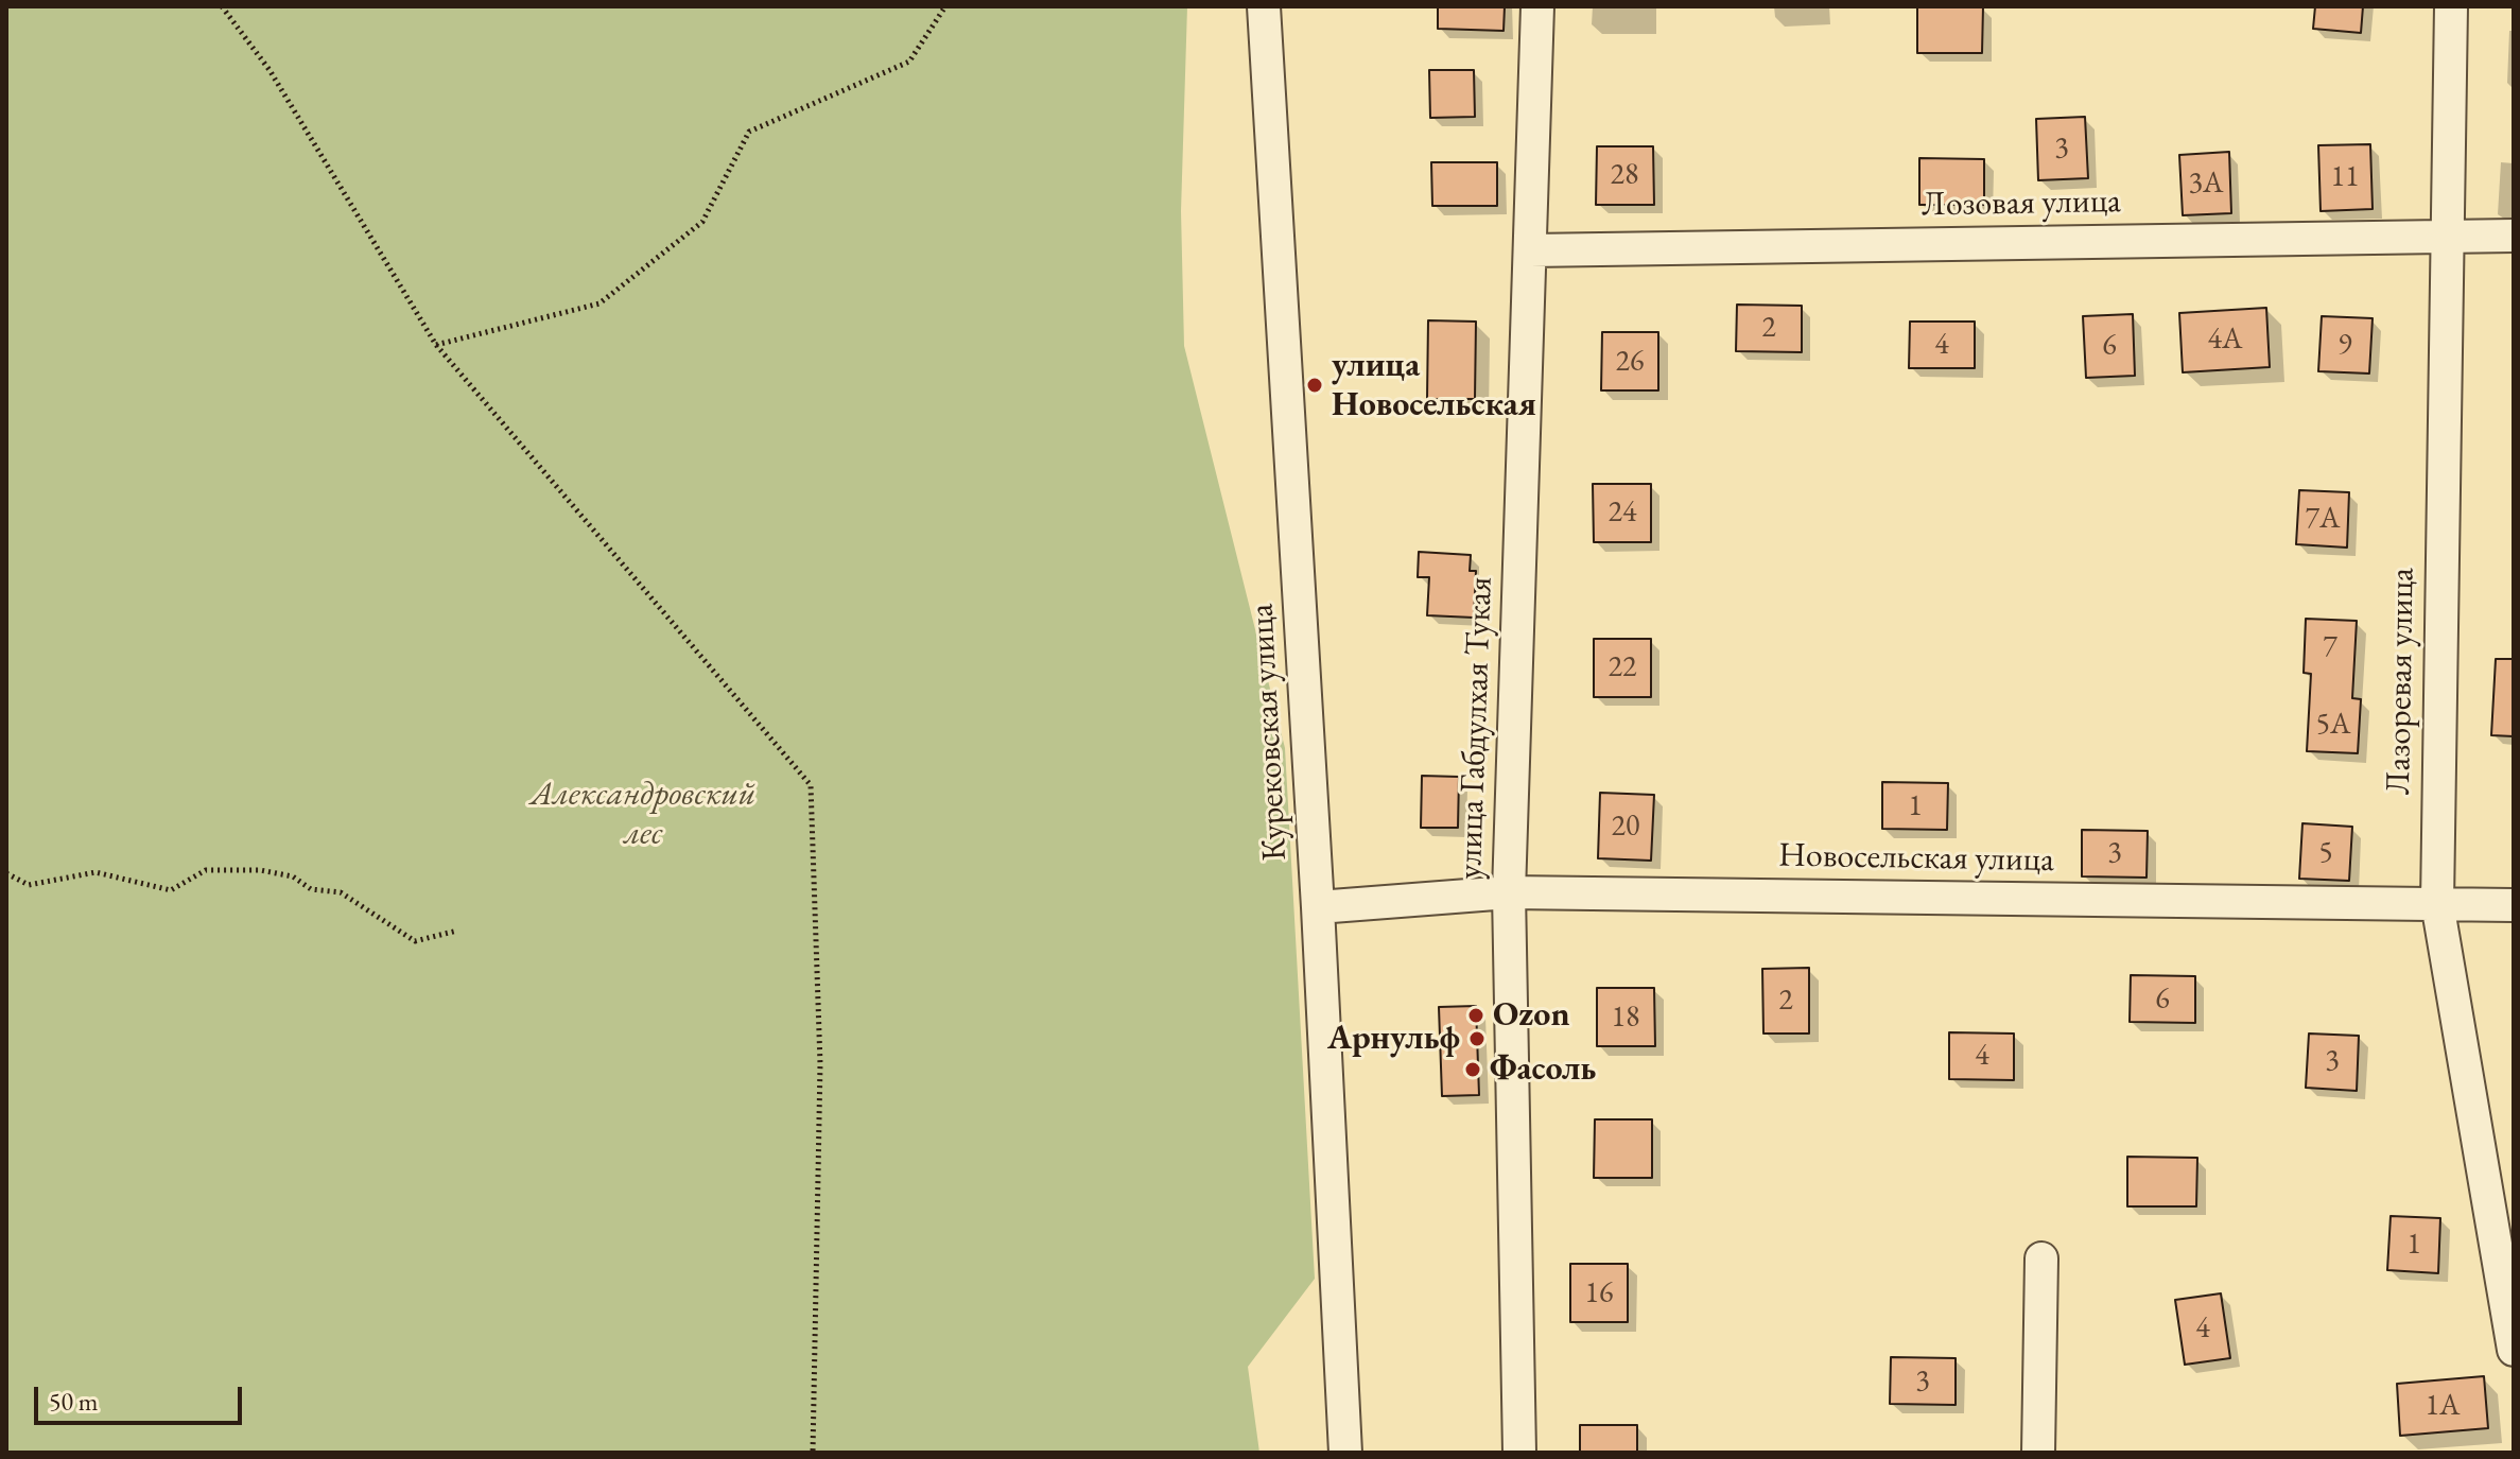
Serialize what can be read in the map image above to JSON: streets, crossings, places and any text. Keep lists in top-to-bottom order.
{
  "streets": {
    "street": [
      "Лозовая улица",
      "Лазоревая улица",
      "улица Габдулхая Тукая",
      "Курековская улица",
      "Новосельская улица"
    ]
  },
  "crossings": [
    ["Лозовая улица", "Лазоревая улица"],
    ["Лозовая улица", "улица Габдулхая Тукая"],
    ["Лазоревая улица", "Новосельская улица"],
    ["улица Габдулхая Тукая", "Новосельская улица"],
    ["Курековская улица", "Новосельская улица"]
  ],
  "parks": ["Александровский лес"],
  "places": [
    "улица Новосельская",
    "Ozon",
    "Арнульф",
    "Фасоль"
  ],
  "house_numbers": [
    "3",
    "28",
    "11",
    "3А",
    "2",
    "4А",
    "4",
    "9",
    "6",
    "26",
    "24",
    "7А",
    "7",
    "22",
    "5А",
    "1",
    "20",
    "3",
    "5",
    "6",
    "2",
    "18",
    "4",
    "3",
    "1",
    "16",
    "4",
    "3",
    "1А"
  ],
  "scale_bar": "50 m"
}
